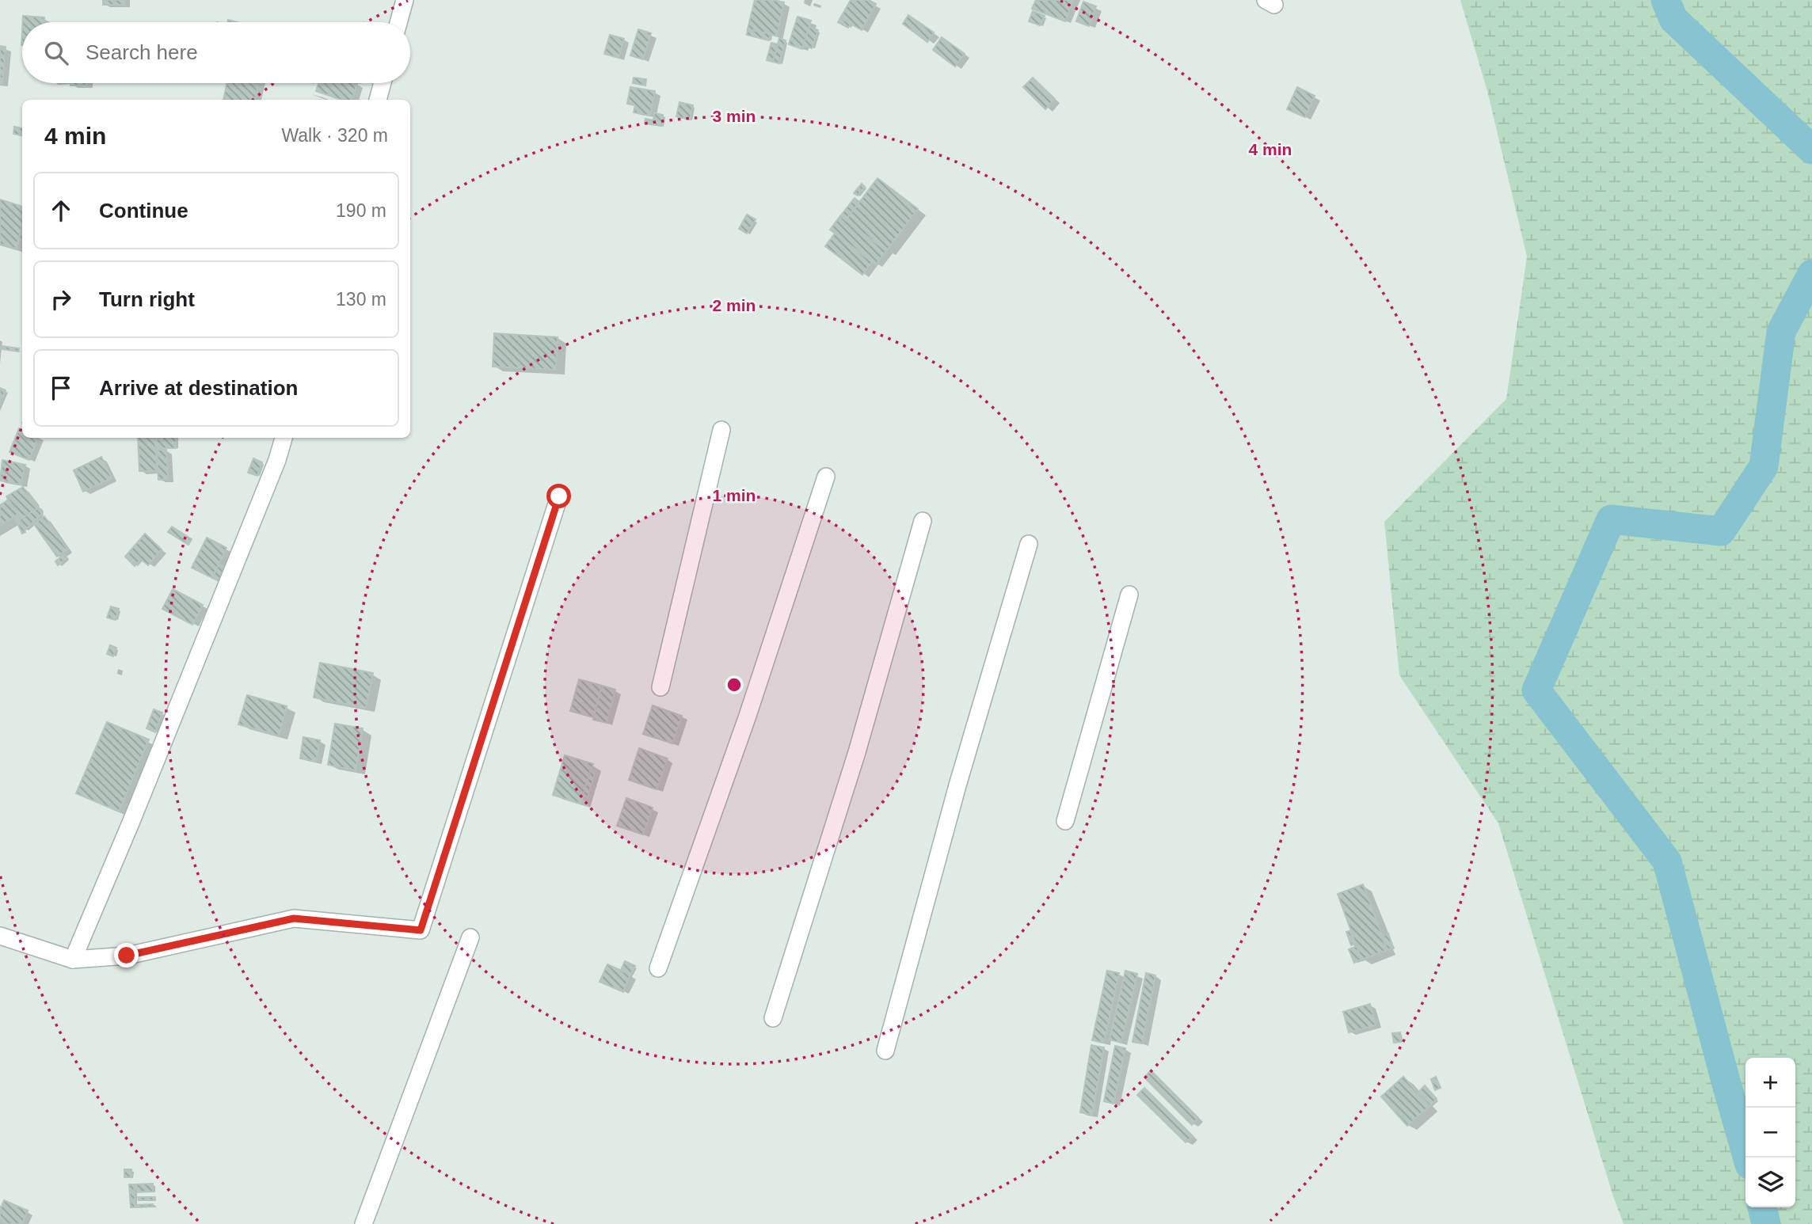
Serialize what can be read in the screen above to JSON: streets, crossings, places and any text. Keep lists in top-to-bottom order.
{
  "page": {
    "search": "Search here",
    "heading": ["4 min", "Walk · 320 m"],
    "list": [
      ["Continue", "190 m"],
      ["Turn right", "130 m"],
      "Arrive at destination"
    ],
    "map_buttons": ["+", "−"]
  },
  "rings": [
    "3 min",
    "4 min",
    "2 min",
    "1 min"
  ]
}
